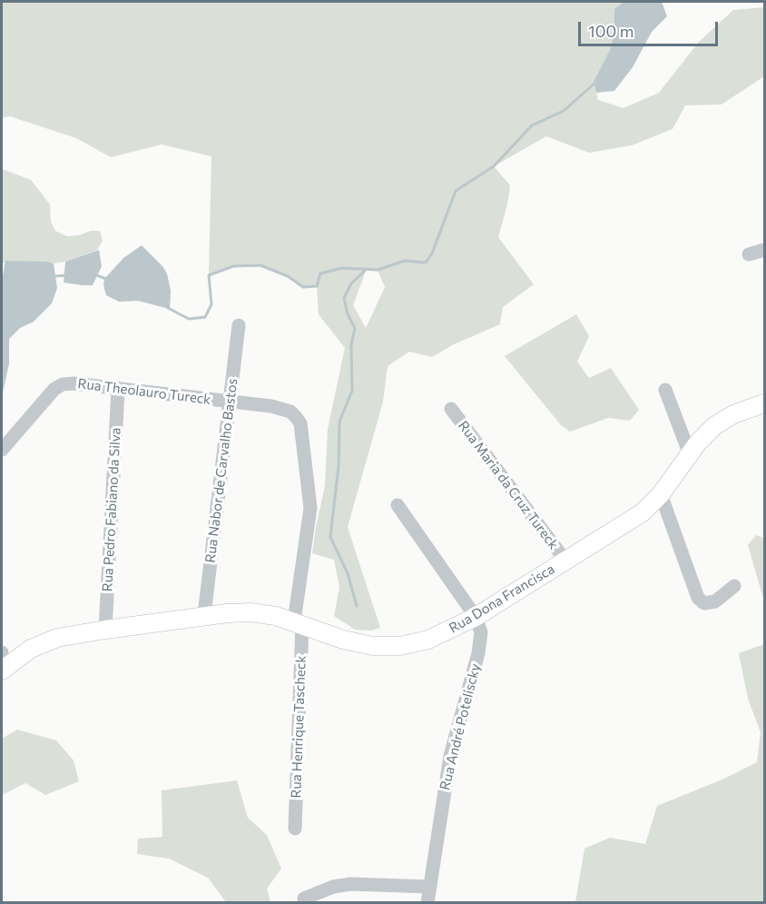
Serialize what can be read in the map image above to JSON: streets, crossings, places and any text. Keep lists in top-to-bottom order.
{
  "streets": {
    "main road": ["Rua Dona Francisca"],
    "street": [
      "Rua Theolauro Tureck",
      "Rua Nabor de Carvalho Bastos",
      "Rua Maria da Cruz Tureck",
      "Rua Pedro Fabiano da Silva",
      "Rua Henrique Tascheck",
      "Rua André Poteliscky"
    ]
  },
  "crossings": [
    ["Rua Theolauro Tureck", "Rua Nabor de Carvalho Bastos"],
    ["Rua Theolauro Tureck", "Rua Pedro Fabiano da Silva"],
    ["Rua Theolauro Tureck", "Rua Henrique Tascheck"],
    ["Rua Nabor de Carvalho Bastos", "Rua Dona Francisca"],
    ["Rua Maria da Cruz Tureck", "Rua Dona Francisca"],
    ["Rua Pedro Fabiano da Silva", "Rua Dona Francisca"],
    ["Rua Dona Francisca", "Rua Henrique Tascheck"],
    ["Rua Dona Francisca", "Rua André Poteliscky"]
  ],
  "scale_bar": "100 m"
}
